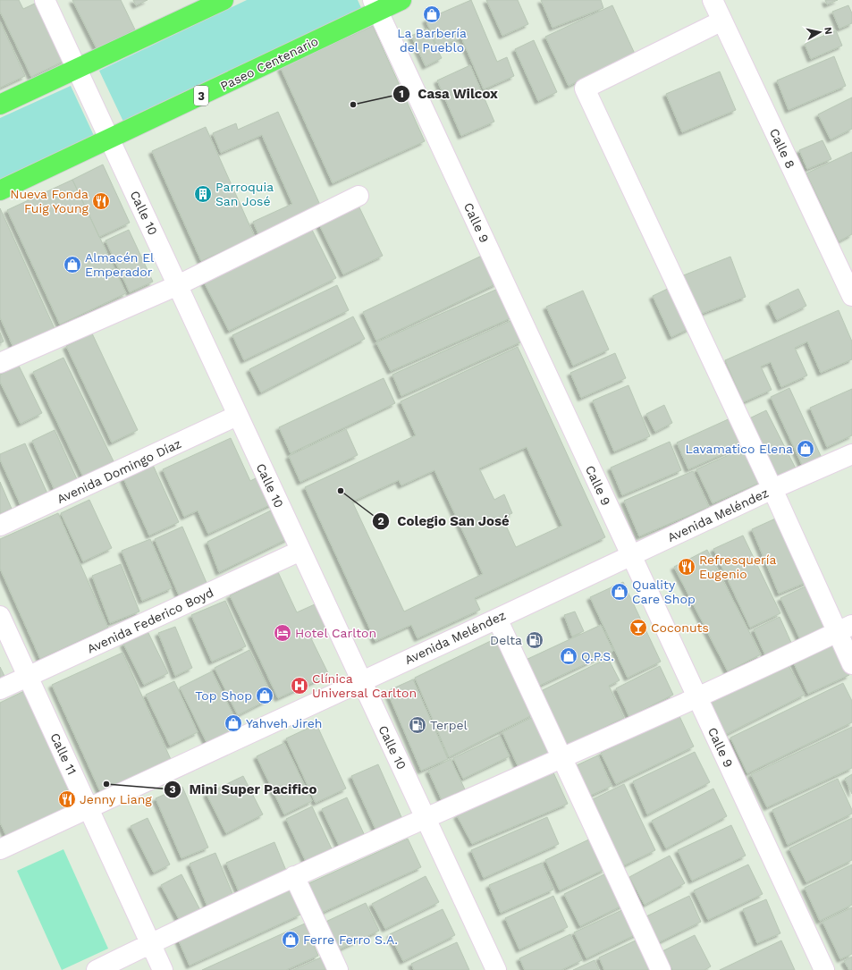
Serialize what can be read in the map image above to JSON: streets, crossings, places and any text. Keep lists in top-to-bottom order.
{
  "streets": {
    "main road": ["Paseo Centenario", "3"],
    "street": [
      "Calle 8",
      "Calle 10",
      "Calle 9",
      "Avenida Domingo Díaz",
      "Avenida Meléndez",
      "Avenida Federico Boyd",
      "Calle 11"
    ]
  },
  "crossings": [
    ["Paseo Centenario", "Calle 10"],
    ["Paseo Centenario", "Calle 9"],
    ["Calle 10", "Avenida Domingo Díaz"],
    ["Calle 10", "Avenida Meléndez"],
    ["Calle 10", "Avenida Federico Boyd"],
    ["Calle 9", "Avenida Meléndez"],
    ["Avenida Meléndez", "Calle 11"],
    ["Avenida Federico Boyd", "Calle 11"]
  ],
  "places": {
    "shop": [
      "La Barbería del Pueblo",
      "Almacén El Emperador",
      "Lavamatico Elena",
      "Quality Care Shop",
      "Q.P.S.",
      "Top Shop",
      "Yahveh Jireh",
      "Ferre Ferro S.A."
    ],
    "other": ["Casa Wilcox", "Colegio San José", "Mini Super Pacifico"],
    "building": ["Parroquia San José"],
    "restaurant": ["Nueva Fonda Fuig Young", "Refresquería Eugenio", "Jenny Liang"],
    "bar": ["Coconuts"],
    "hotel": ["Hotel Carlton"],
    "fuel station": ["Delta", "Terpel"],
    "hospital": ["Clínica Universal Carlton"]
  },
  "north": "right"
}
